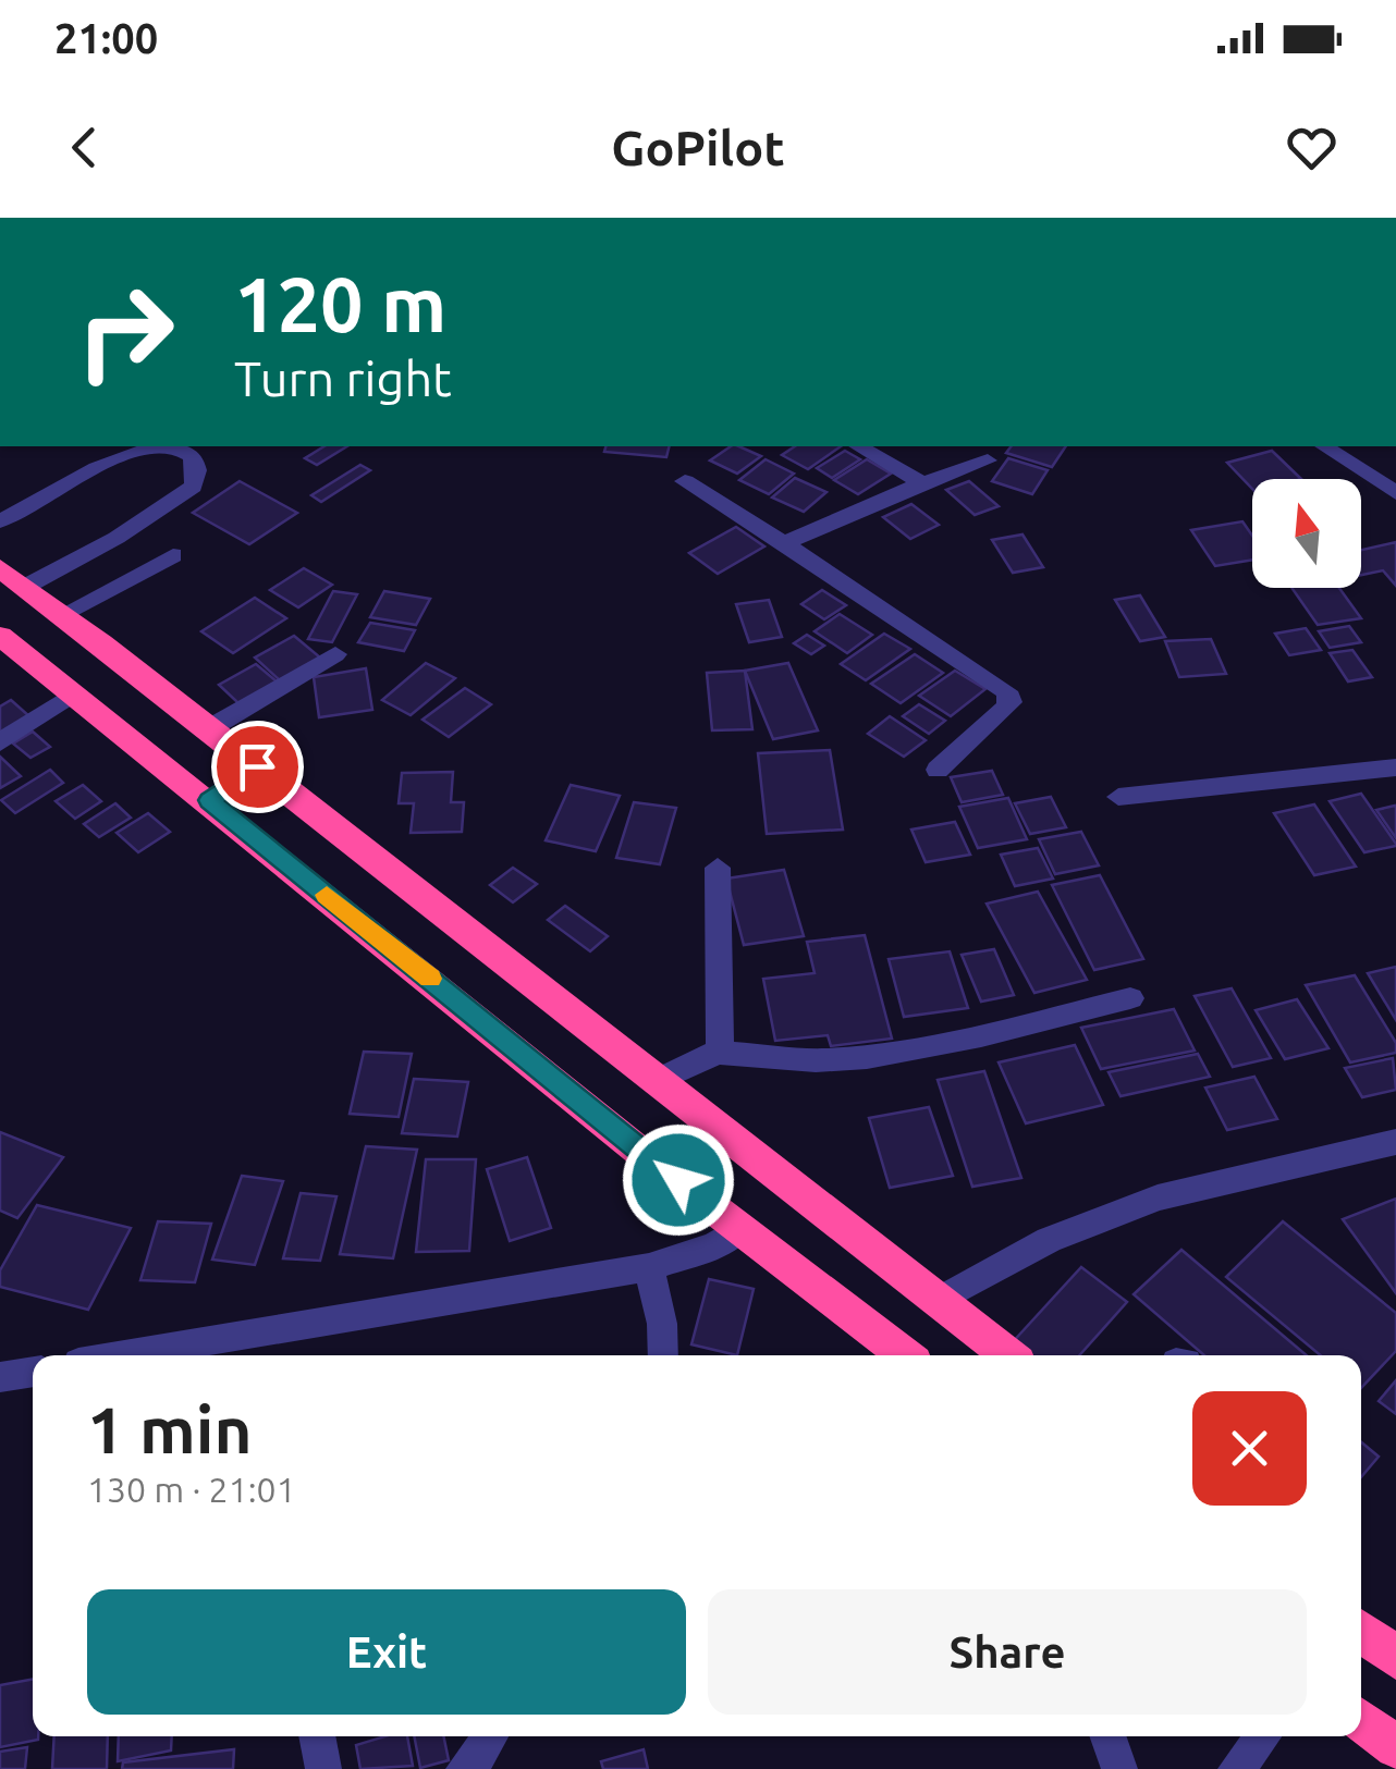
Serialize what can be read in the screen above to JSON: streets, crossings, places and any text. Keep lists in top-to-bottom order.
{
  "north": "top",
  "page": {
    "status": "21:00",
    "header": "GoPilot",
    "turn": ["120 m", "Turn right"],
    "heading": ["1 min", "130 m · 21:01"],
    "buttons": ["Exit", "Share"]
  }
}
